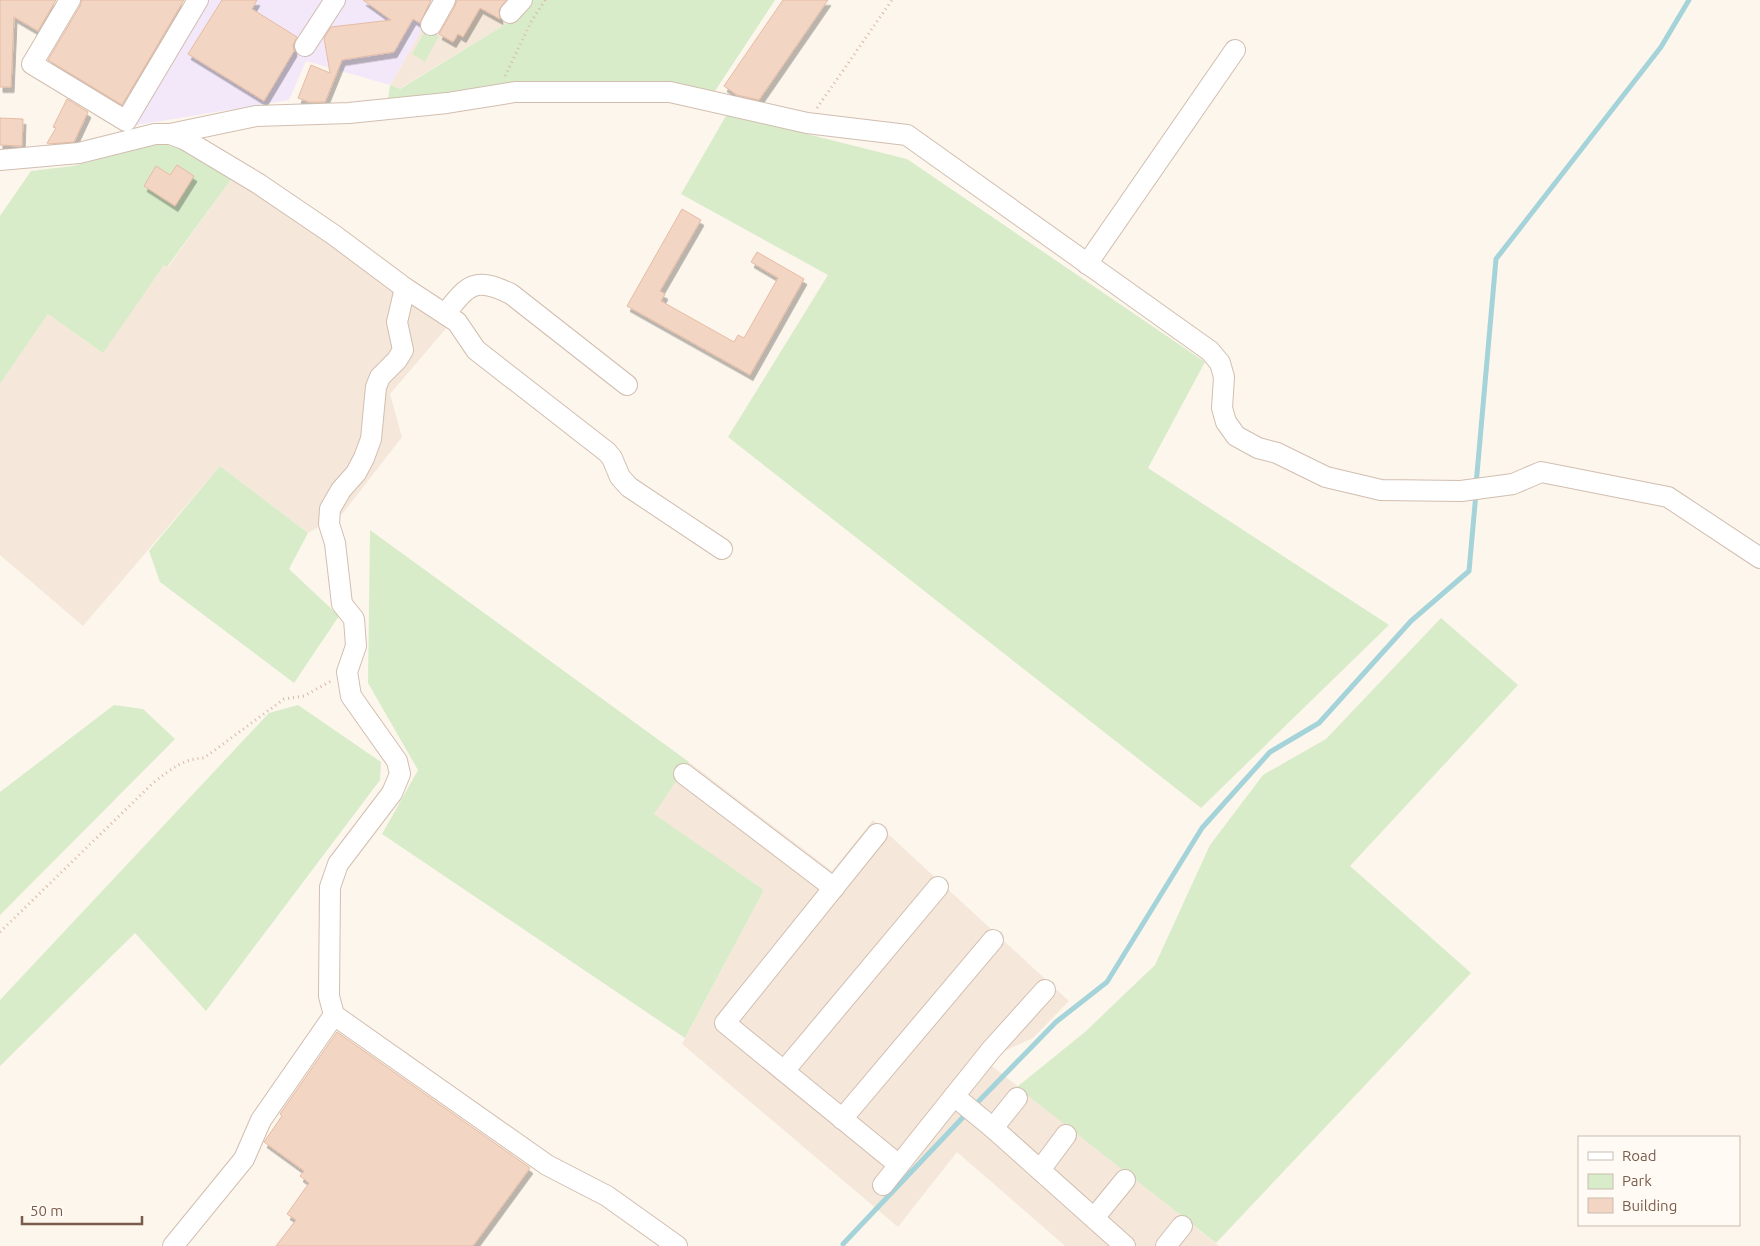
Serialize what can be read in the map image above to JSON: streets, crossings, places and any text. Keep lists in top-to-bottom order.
{
  "legend": ["Road", "Park", "Building"],
  "scale_bar": "50 m"
}
